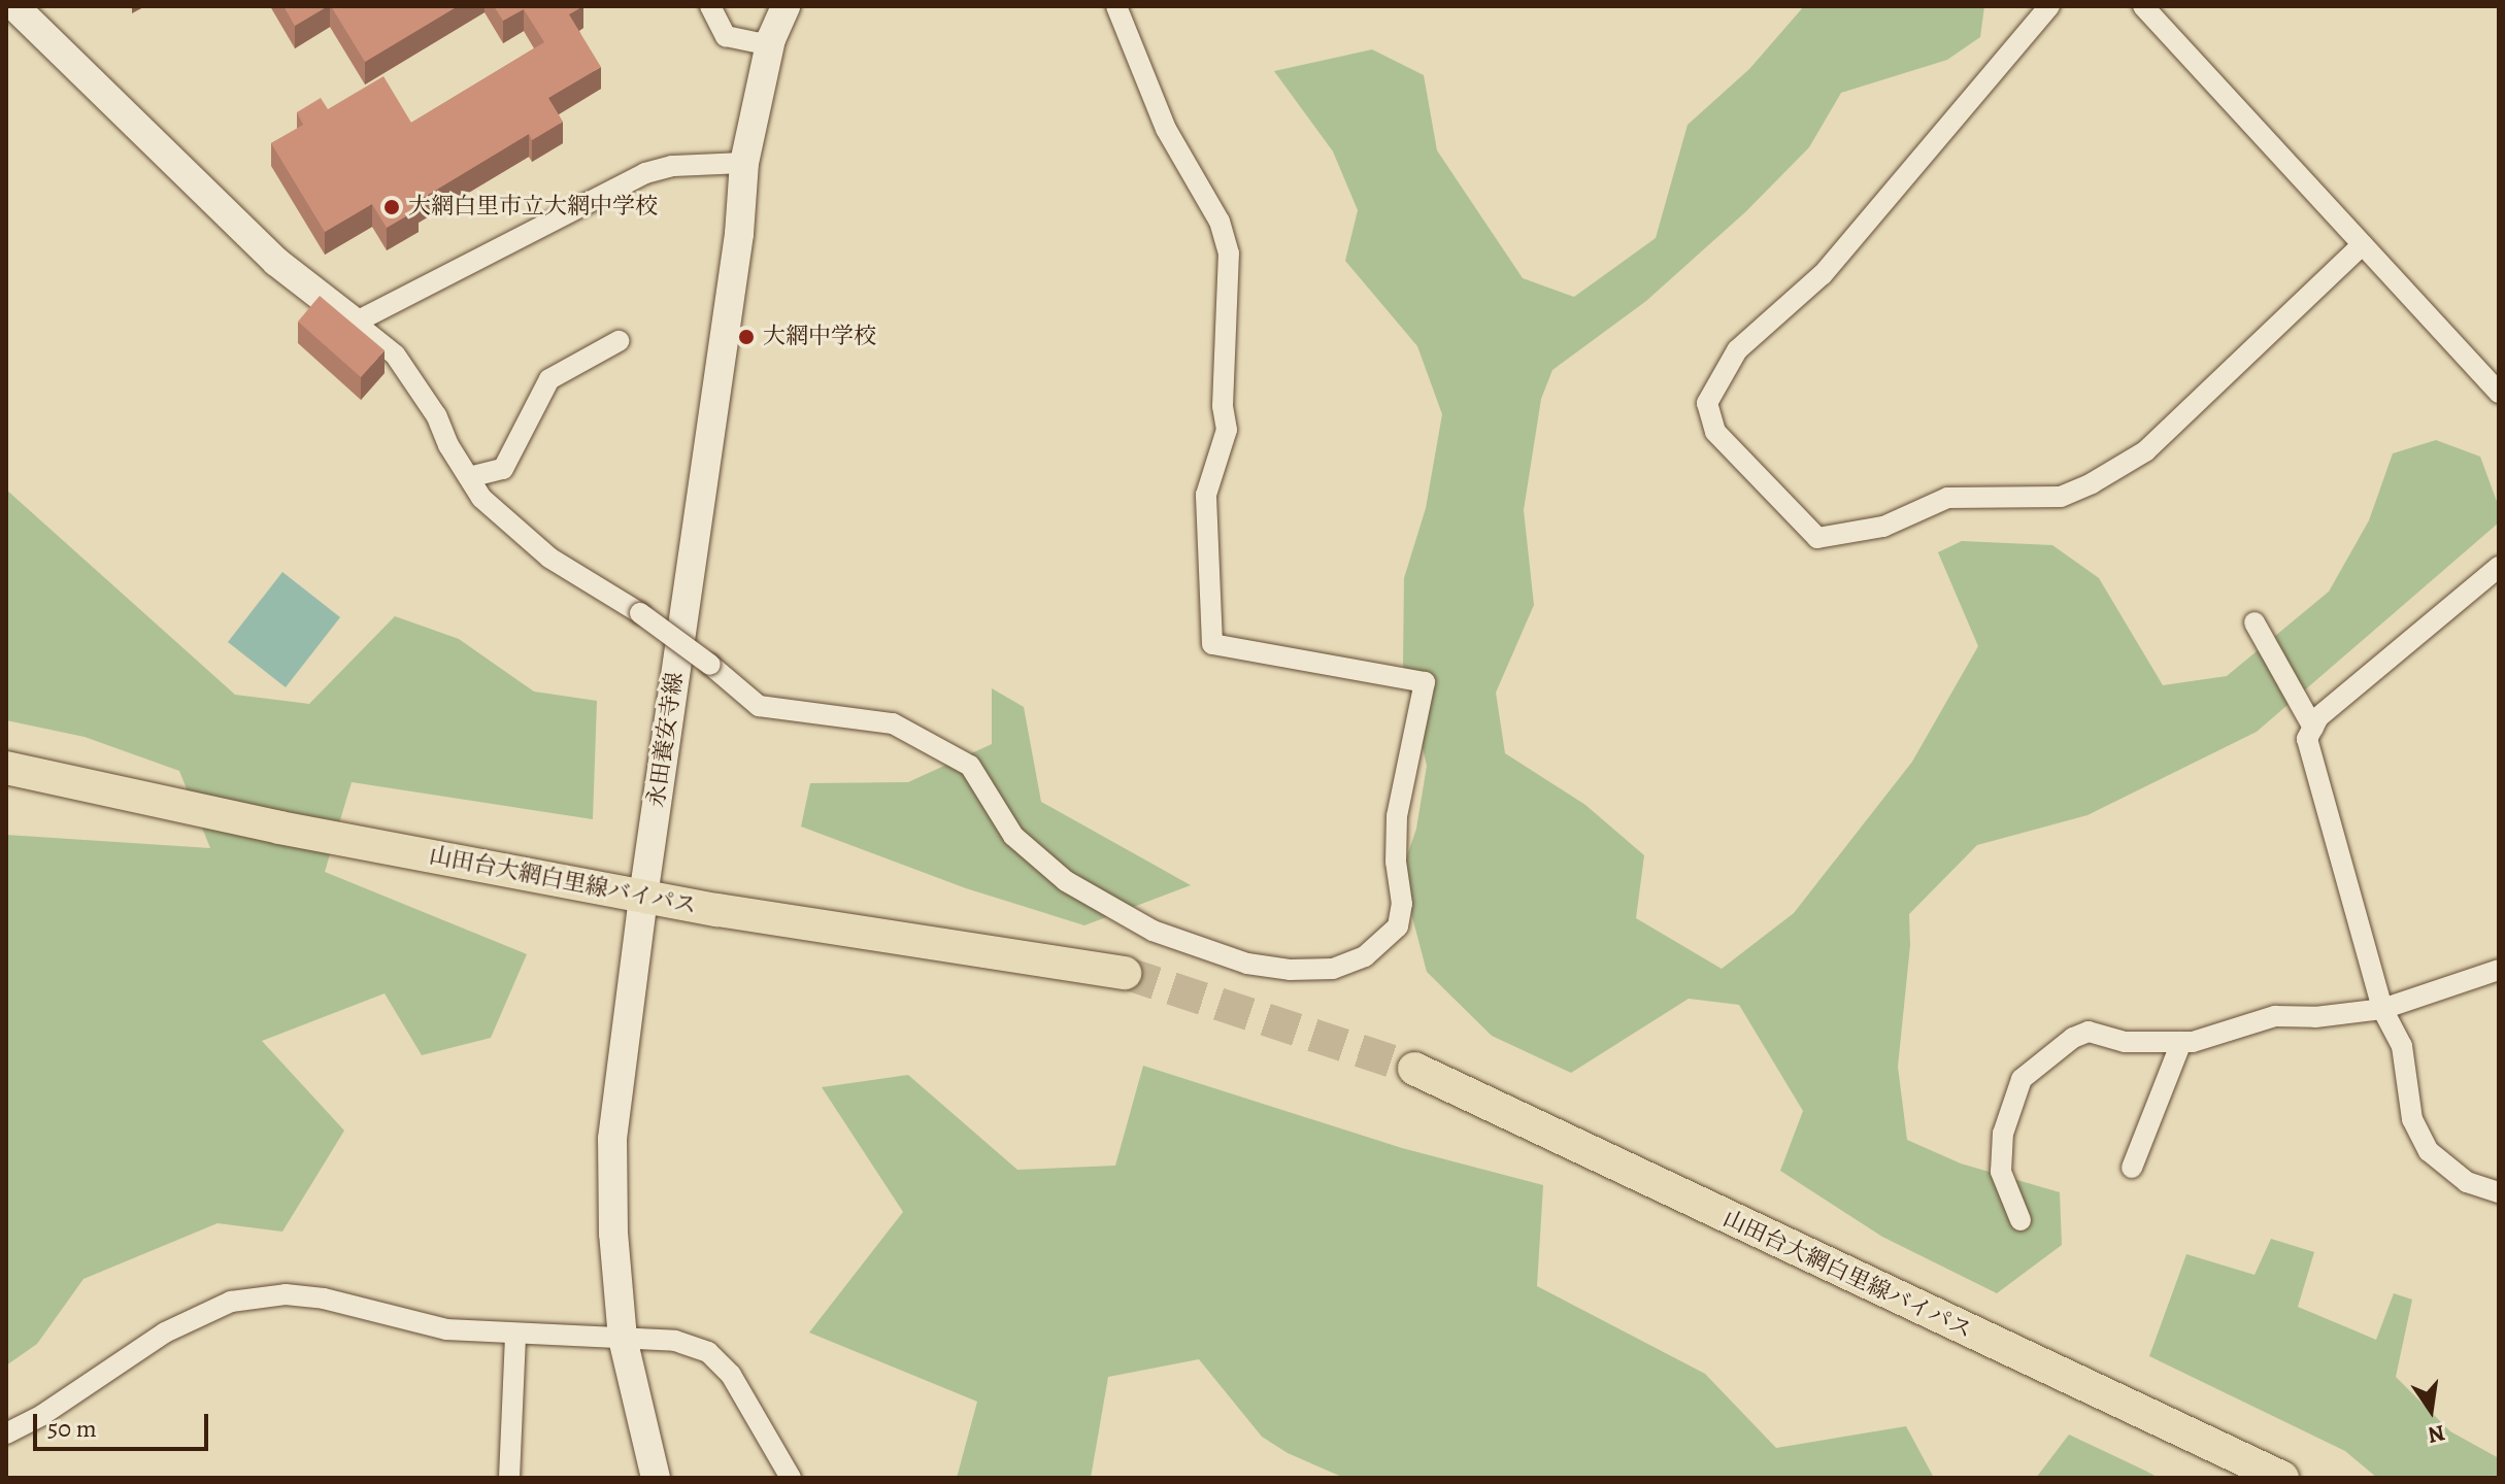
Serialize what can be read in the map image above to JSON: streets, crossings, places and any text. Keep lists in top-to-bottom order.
{
  "streets": {
    "main road": ["山田台大網白里線バイパス"],
    "street": ["永田養安寺線"]
  },
  "crossings": [
    ["永田養安寺線", "山田台大網白里線バイパス"]
  ],
  "places": ["大網白里市立大網中学校", "大網中学校"],
  "scale_bar": "50 m",
  "north": "bottom"
}
